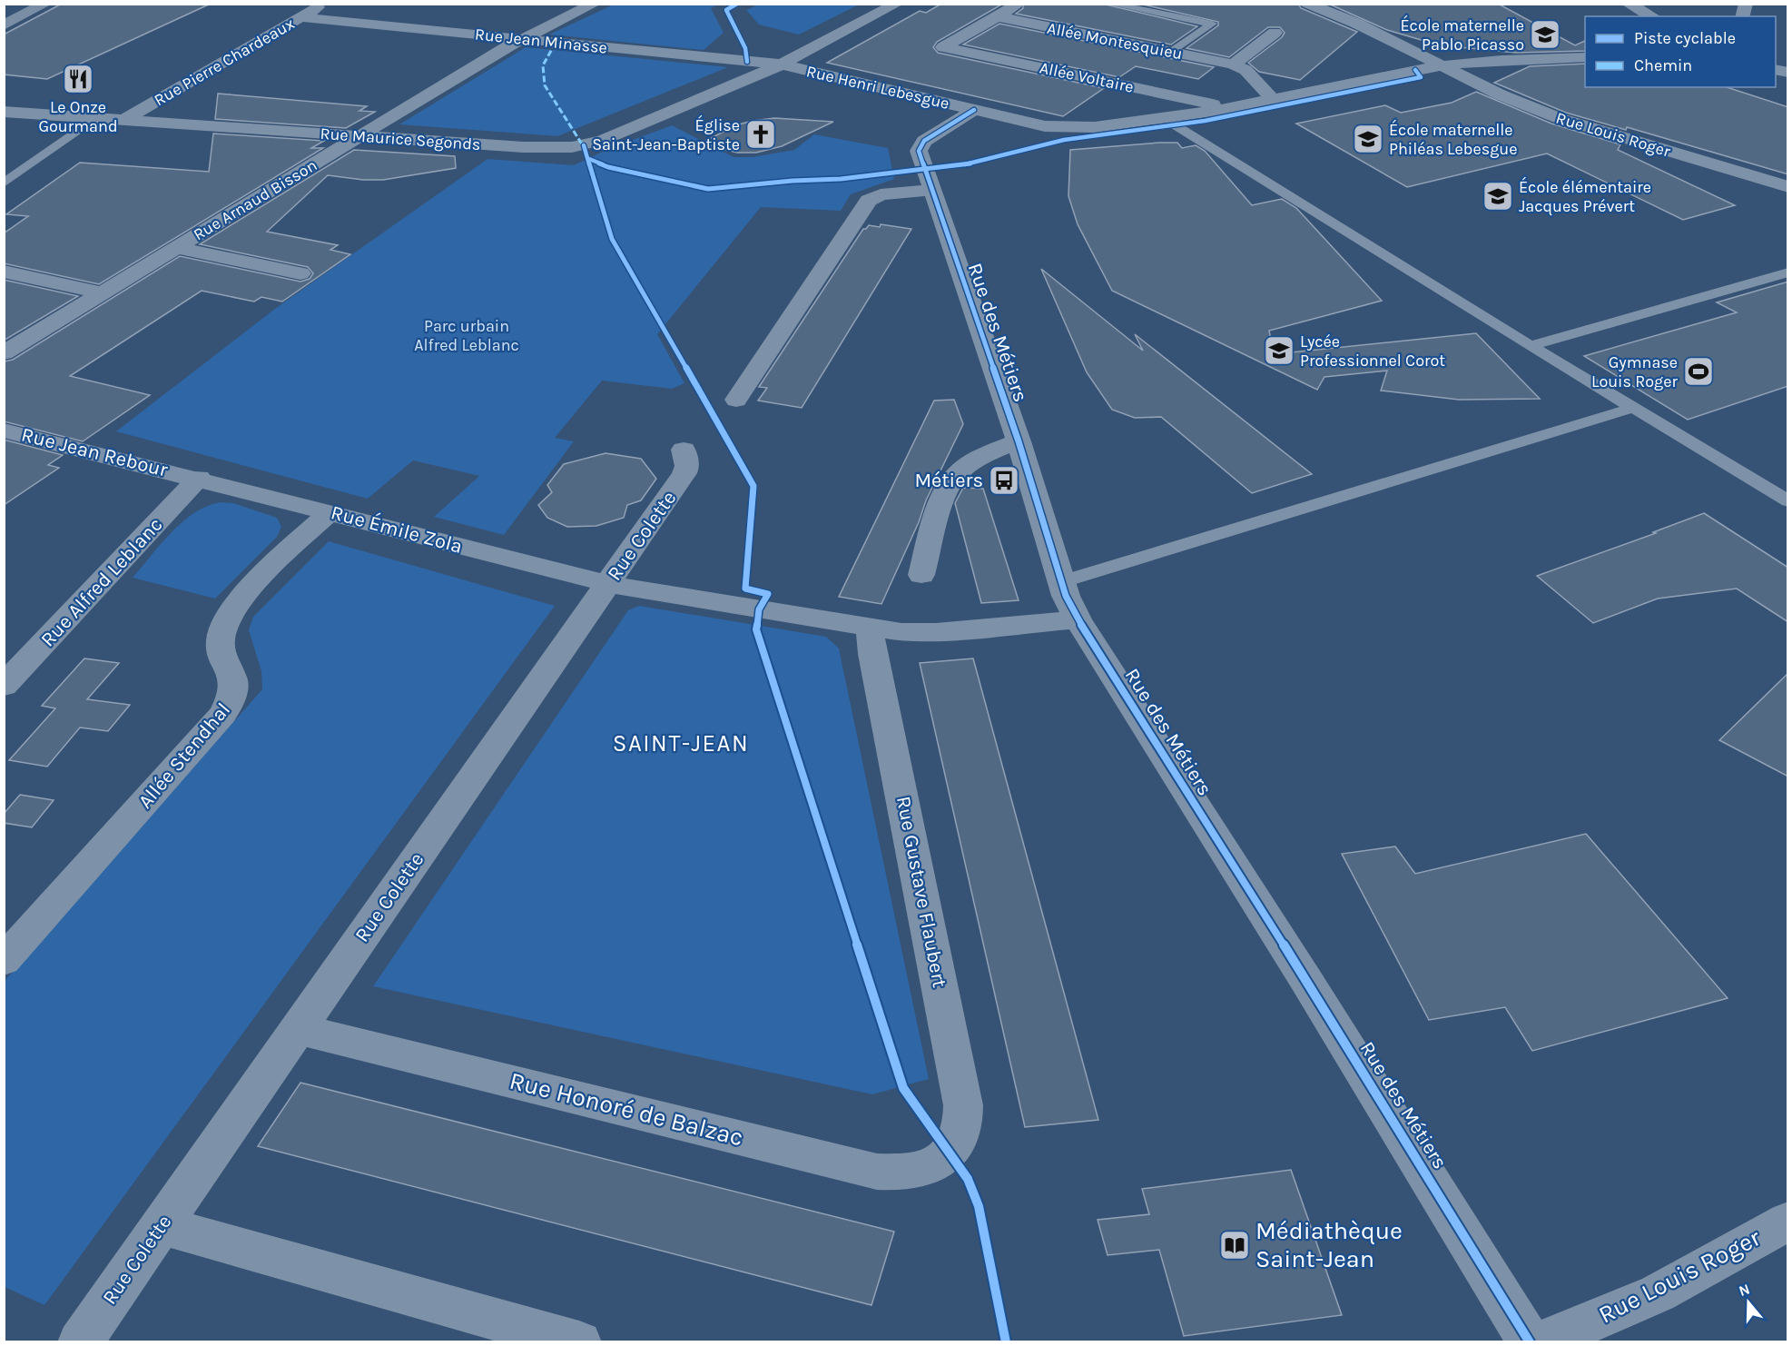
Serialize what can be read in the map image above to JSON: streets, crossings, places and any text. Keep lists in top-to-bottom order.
{
  "streets": {
    "street": [
      "Rue Jean Minasse",
      "Allée Montesquieu",
      "Rue Pierre Chardeaux",
      "Allée Voltaire",
      "Rue Henri Lebesgue",
      "Rue Louis Roger",
      "Rue Maurice Segonds",
      "Rue Arnaud Bisson",
      "Rue des Métiers",
      "Rue Jean Rebour",
      "Rue Émile Zola",
      "Rue Colette",
      "Rue Alfred Leblanc",
      "Allée Stendhal",
      "Rue Gustave Flaubert",
      "Rue Honoré de Balzac"
    ]
  },
  "crossings": [
    ["Rue Jean Minasse", "Rue Pierre Chardeaux"],
    ["Rue Jean Minasse", "Rue Henri Lebesgue"],
    ["Rue Jean Minasse", "Rue Maurice Segonds"],
    ["Rue Jean Minasse", "Rue Arnaud Bisson"],
    ["Allée Montesquieu", "Allée Voltaire"],
    ["Allée Montesquieu", "Rue Henri Lebesgue"],
    ["Rue Pierre Chardeaux", "Rue Maurice Segonds"],
    ["Allée Voltaire", "Rue Henri Lebesgue"],
    ["Rue Henri Lebesgue", "Rue Louis Roger"],
    ["Rue Henri Lebesgue", "Rue Maurice Segonds"],
    ["Rue Henri Lebesgue", "Rue des Métiers"],
    ["Rue Maurice Segonds", "Rue Arnaud Bisson"],
    ["Rue des Métiers", "Rue Émile Zola"],
    ["Rue Jean Rebour", "Rue Émile Zola"],
    ["Rue Jean Rebour", "Rue Alfred Leblanc"],
    ["Rue Émile Zola", "Rue Colette"],
    ["Rue Émile Zola", "Rue Alfred Leblanc"],
    ["Rue Émile Zola", "Allée Stendhal"],
    ["Rue Émile Zola", "Rue Gustave Flaubert"],
    ["Rue Colette", "Rue Honoré de Balzac"],
    ["Rue Gustave Flaubert", "Rue Honoré de Balzac"]
  ],
  "districts": ["SAINT-JEAN"],
  "parks": ["Parc urbain Alfred Leblanc"],
  "places": {
    "school or university": [
      "École maternelle Pablo Picasso",
      "École maternelle Philéas Lebesgue",
      "École élémentaire Jacques Prévert",
      "Lycée Professionnel Corot"
    ],
    "restaurant": ["Le Onze Gourmand"],
    "church": ["Église Saint-Jean-Baptiste"],
    "sports": ["Gymnase Louis Roger"],
    "bus stop": ["Métiers"],
    "library": ["Médiathèque Saint-Jean"]
  },
  "legend": ["Piste cyclable", "Chemin"],
  "north": "top"
}
